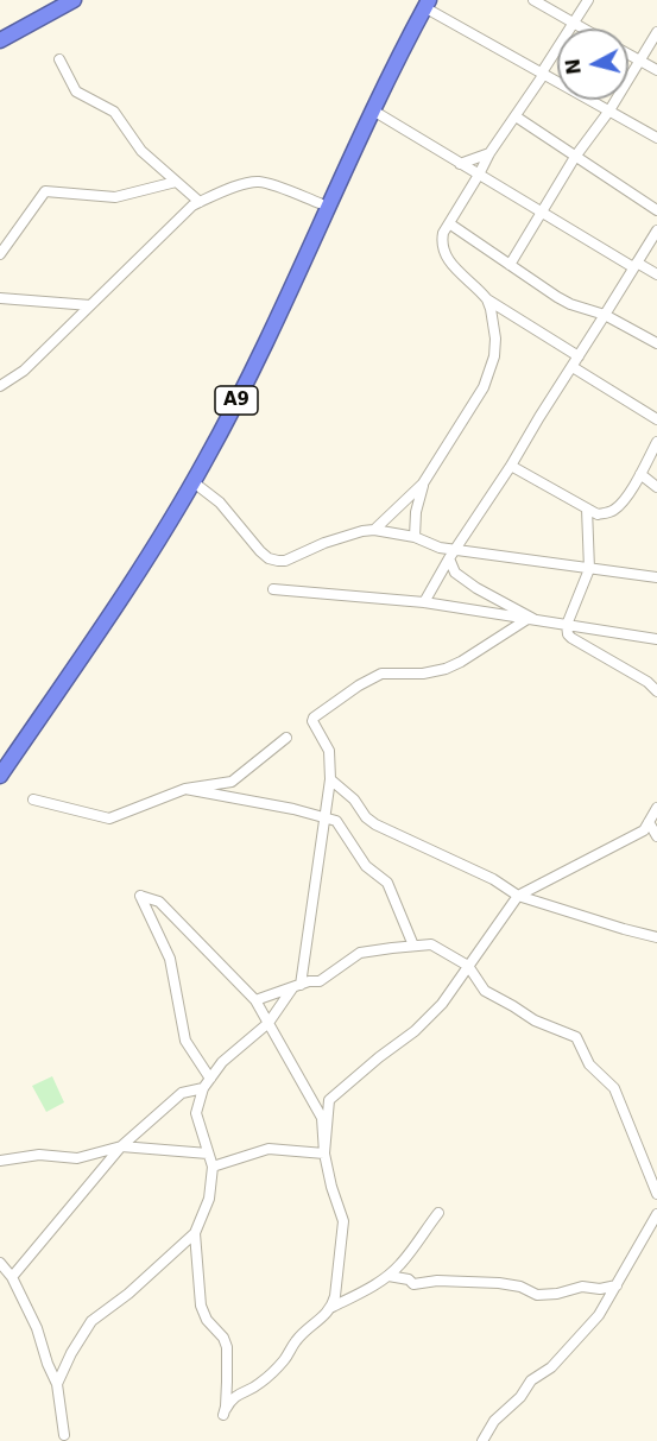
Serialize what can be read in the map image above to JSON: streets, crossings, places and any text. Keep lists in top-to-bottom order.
{
  "streets": {
    "highway": ["A9"]
  },
  "north": "left"
}
